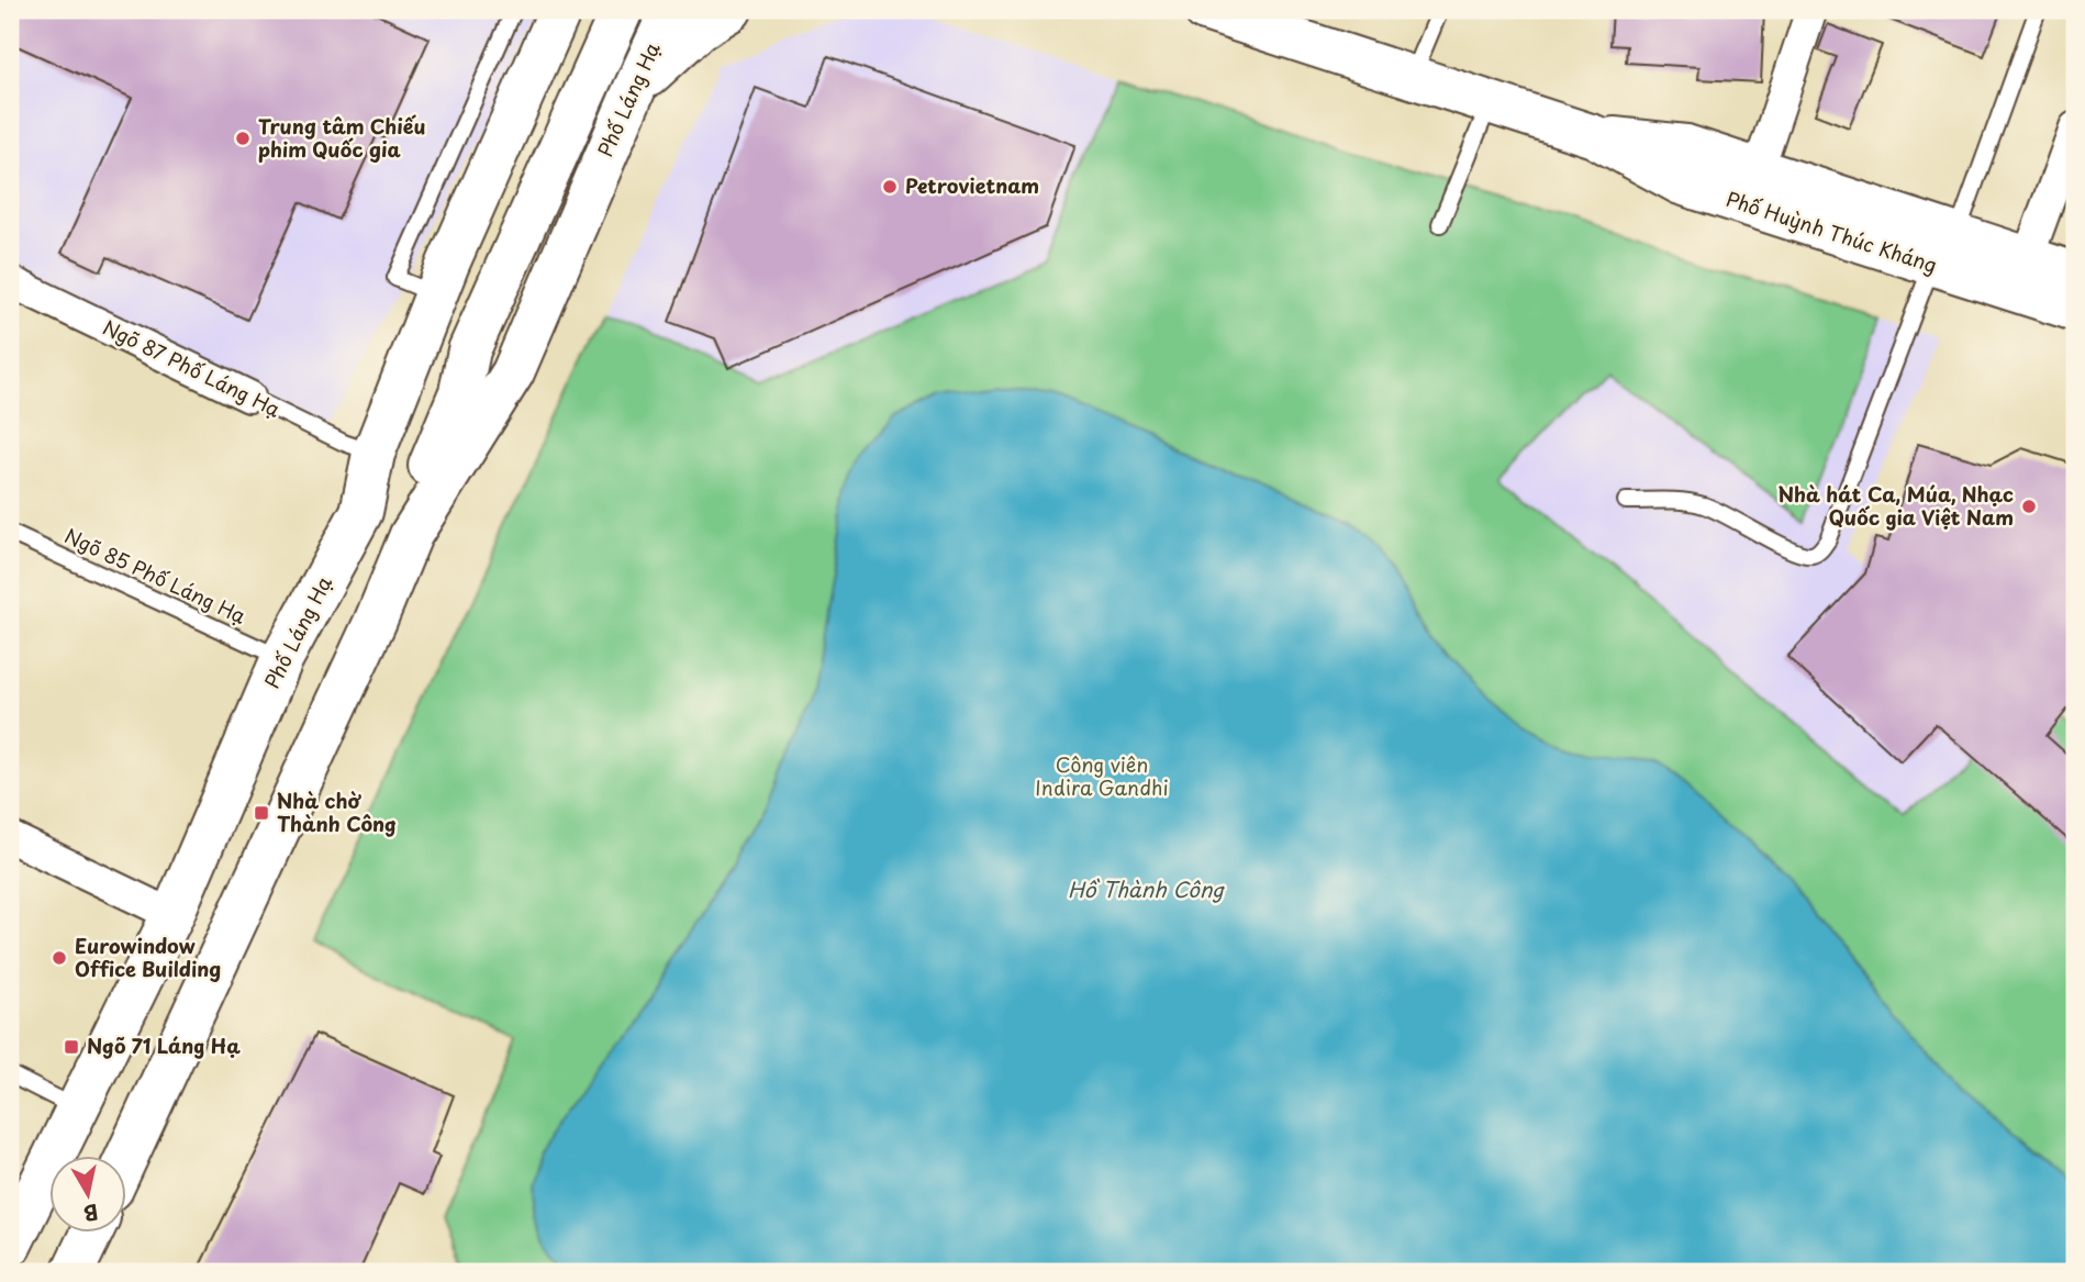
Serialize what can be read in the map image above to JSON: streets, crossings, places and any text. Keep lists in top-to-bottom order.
{
  "streets": {
    "main road": ["Phố Láng Hạ", "Phố Huỳnh Thúc Kháng"],
    "street": ["Ngõ 87 Phố Láng Hạ"],
    "lane": ["Ngõ 85 Phố Láng Hạ"]
  },
  "crossings": [
    ["Phố Láng Hạ", "Ngõ 87 Phố Láng Hạ"],
    ["Phố Láng Hạ", "Ngõ 85 Phố Láng Hạ"]
  ],
  "water": ["Hồ Thành Công"],
  "parks": ["Công viên Indira Gandhi"],
  "places": {
    "other": [
      "Trung tâm Chiếu phim Quốc gia",
      "Petrovietnam",
      "Nhà hát Ca, Múa, Nhạc Quốc gia Việt Nam",
      "Eurowindow Office Building"
    ],
    "transit": ["Nhà chờ Thành Công", "Ngõ 71 Láng Hạ"]
  },
  "north": "bottom"
}
